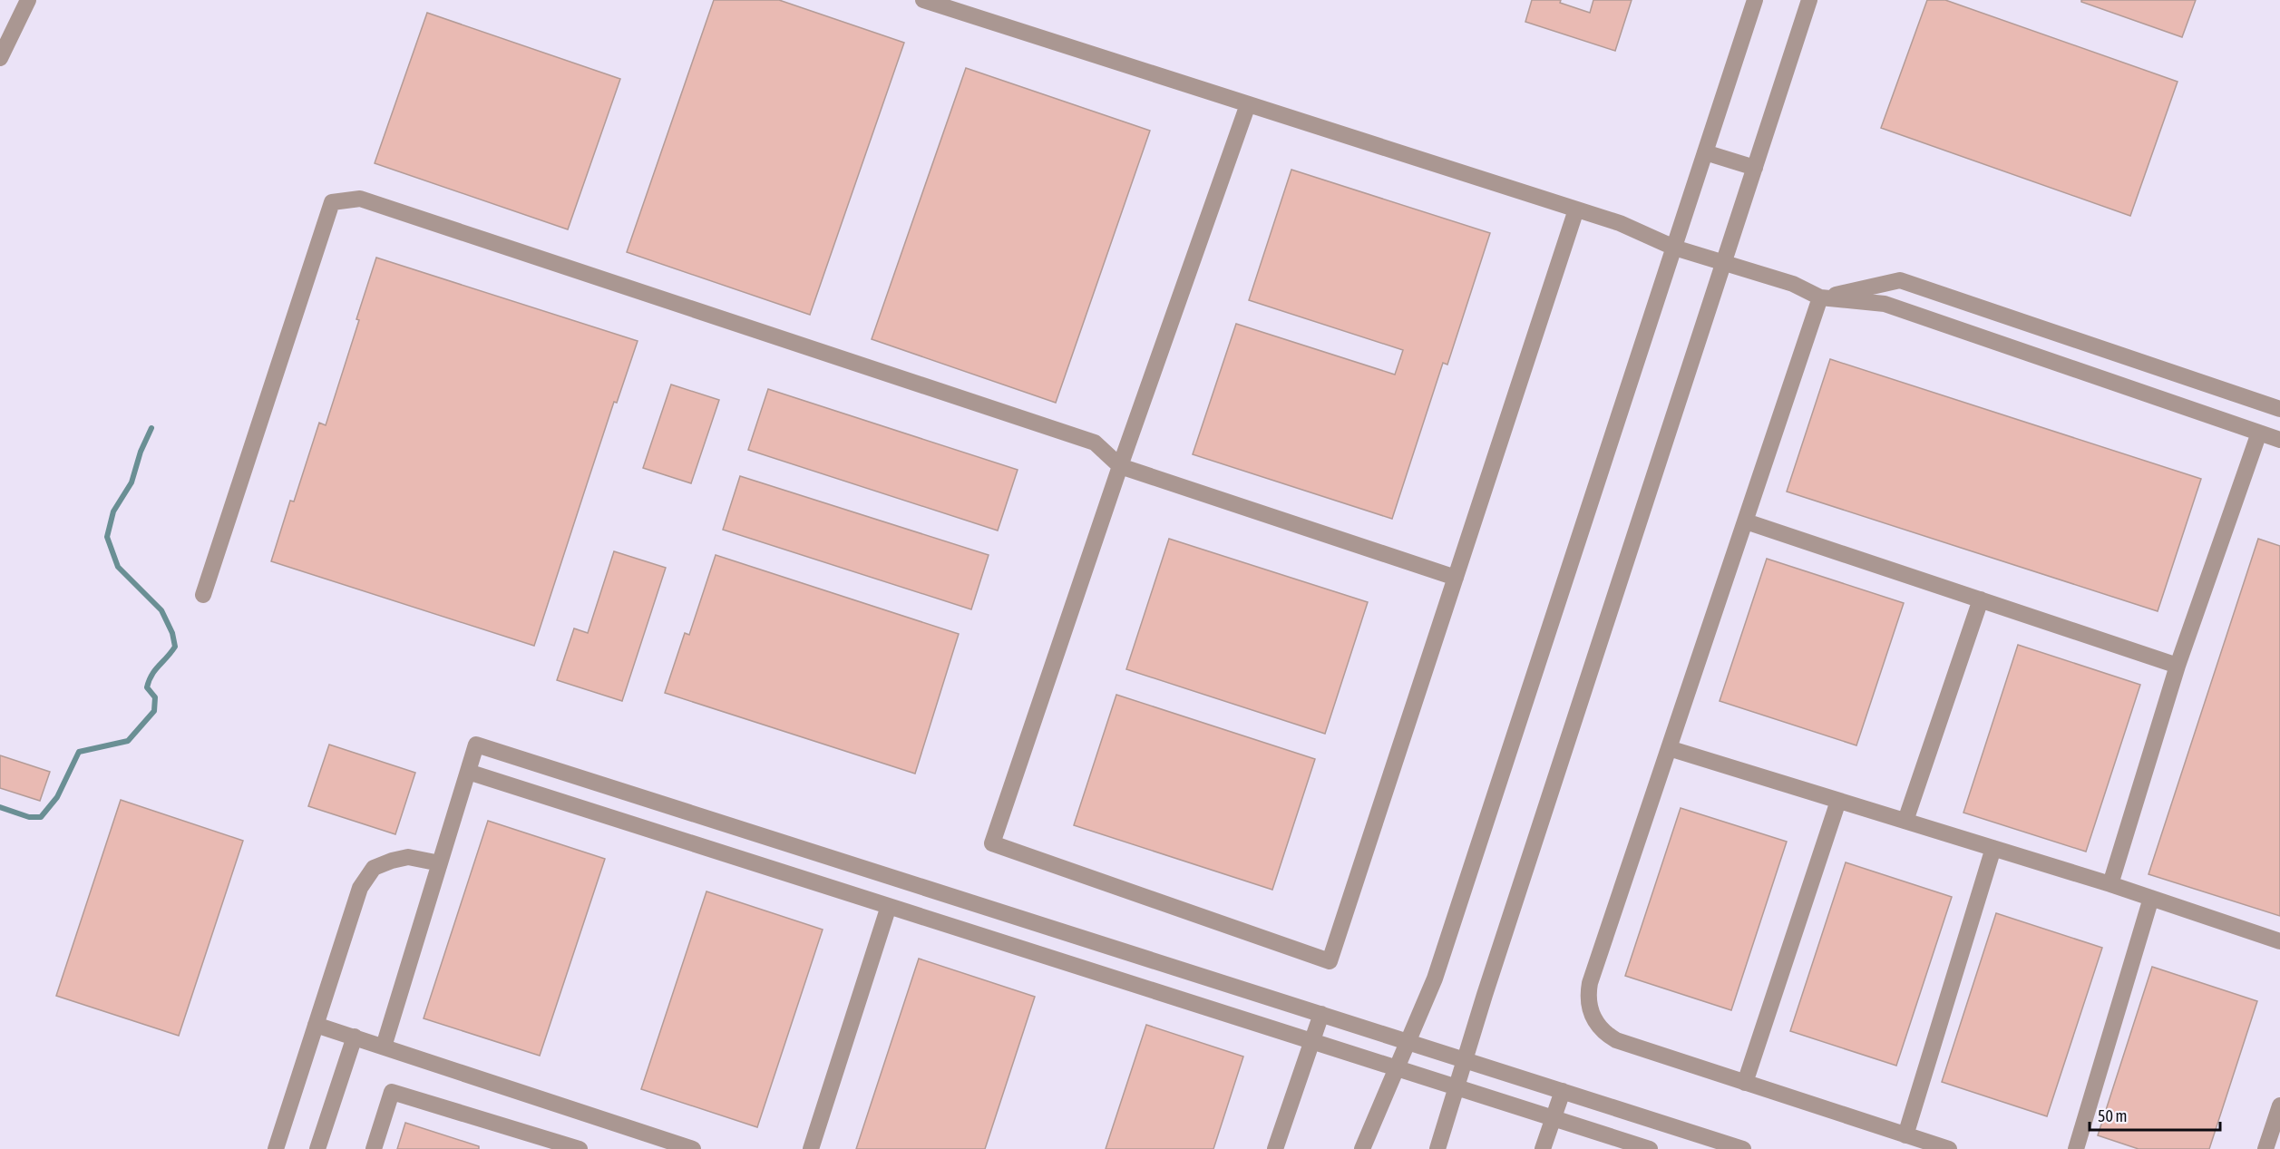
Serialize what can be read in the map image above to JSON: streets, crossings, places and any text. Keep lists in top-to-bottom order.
{
  "scale_bar": "50 m"
}
